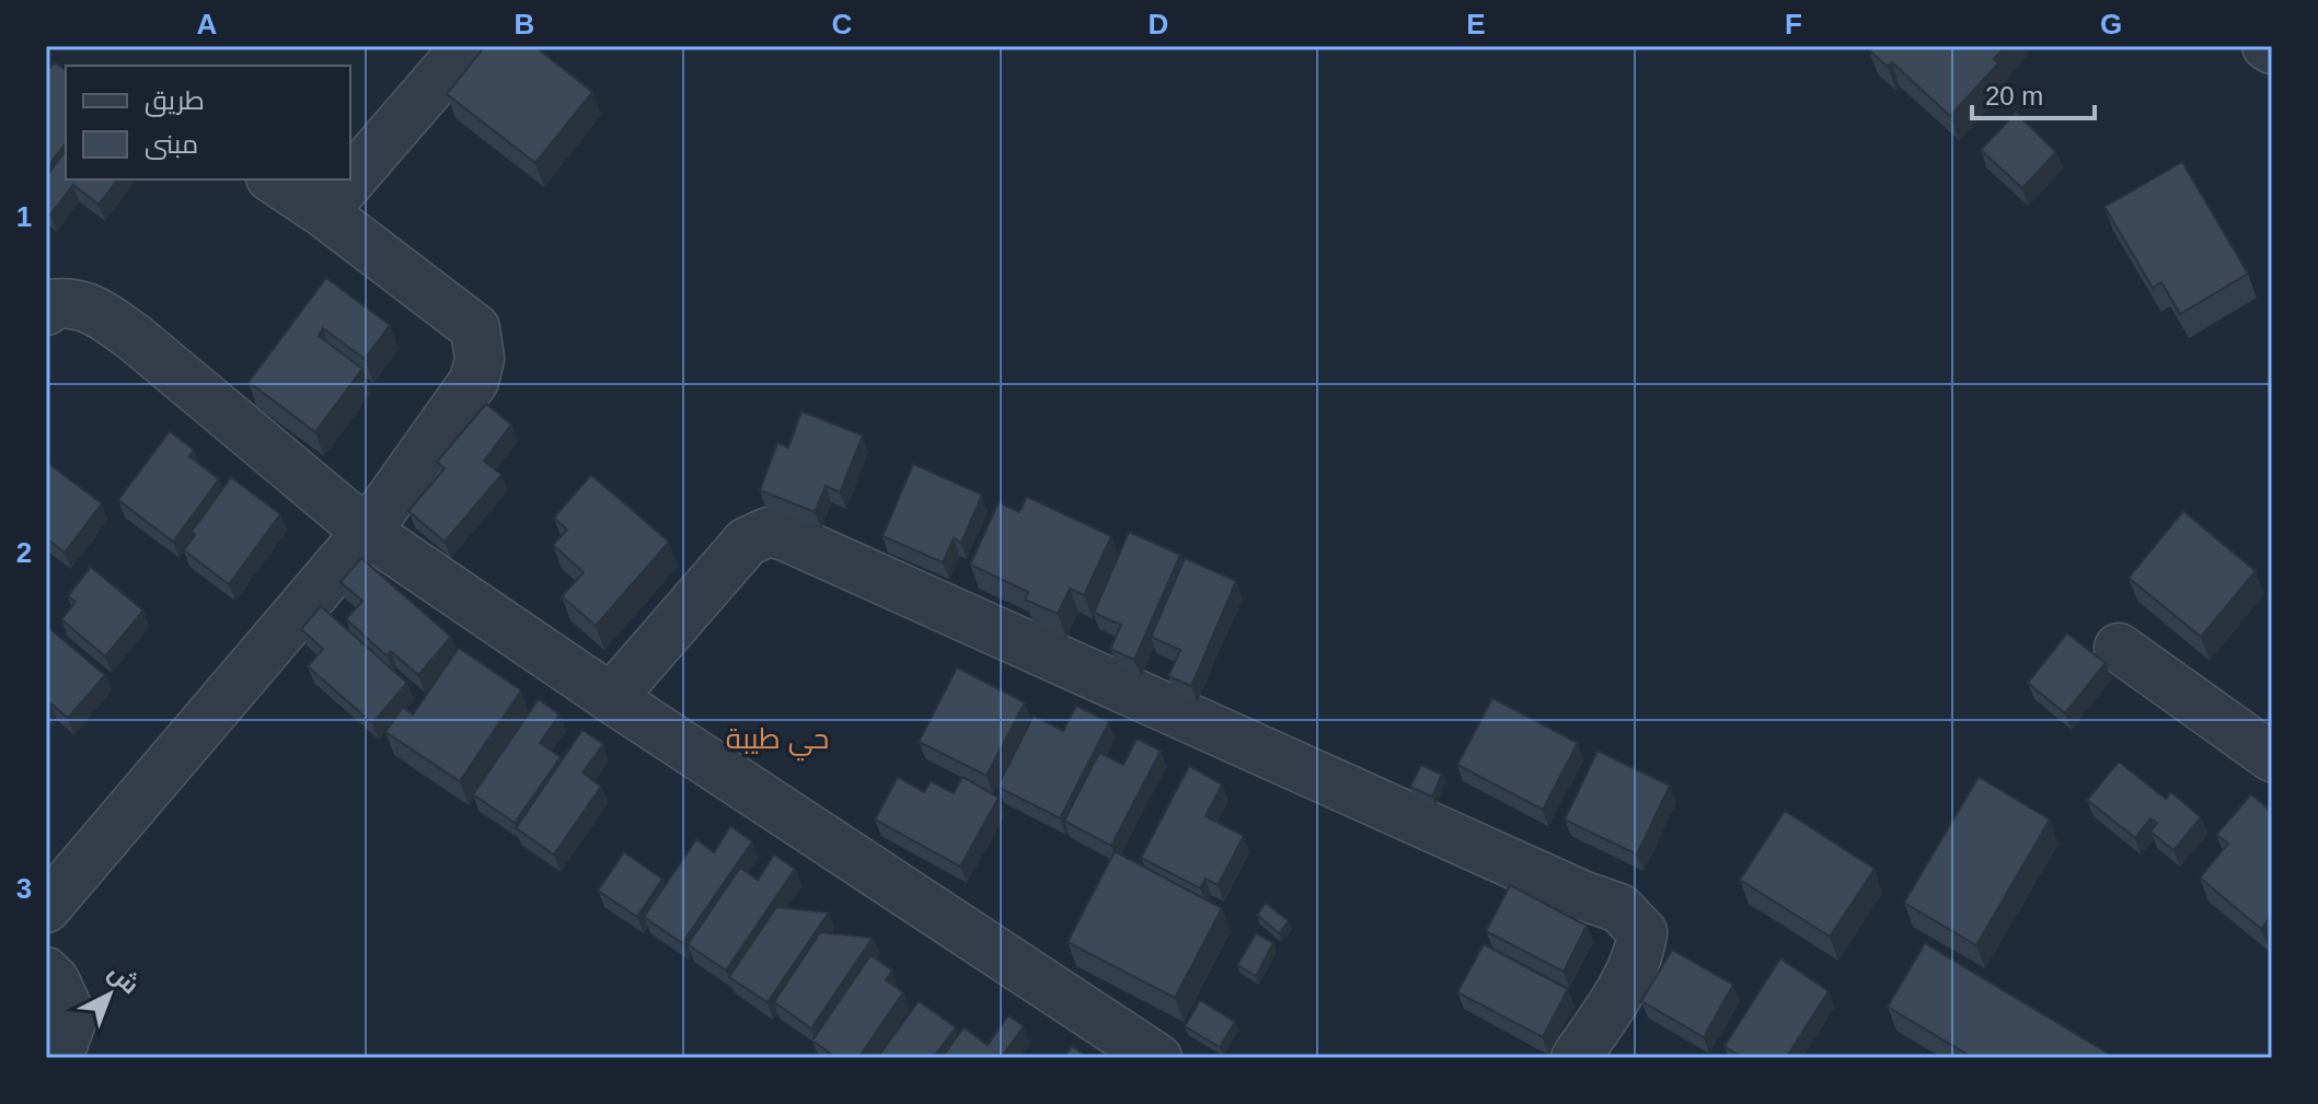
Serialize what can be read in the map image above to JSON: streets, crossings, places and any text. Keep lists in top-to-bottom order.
{
  "districts": ["حي طيبة"],
  "legend": ["طريق", "مبنى"],
  "scale_bar": "20 m",
  "north": "top right",
  "grid": {
    "columns": [
      "A",
      "B",
      "C",
      "D",
      "E",
      "F",
      "G"
    ],
    "rows": ["1", "2", "3"]
  }
}
